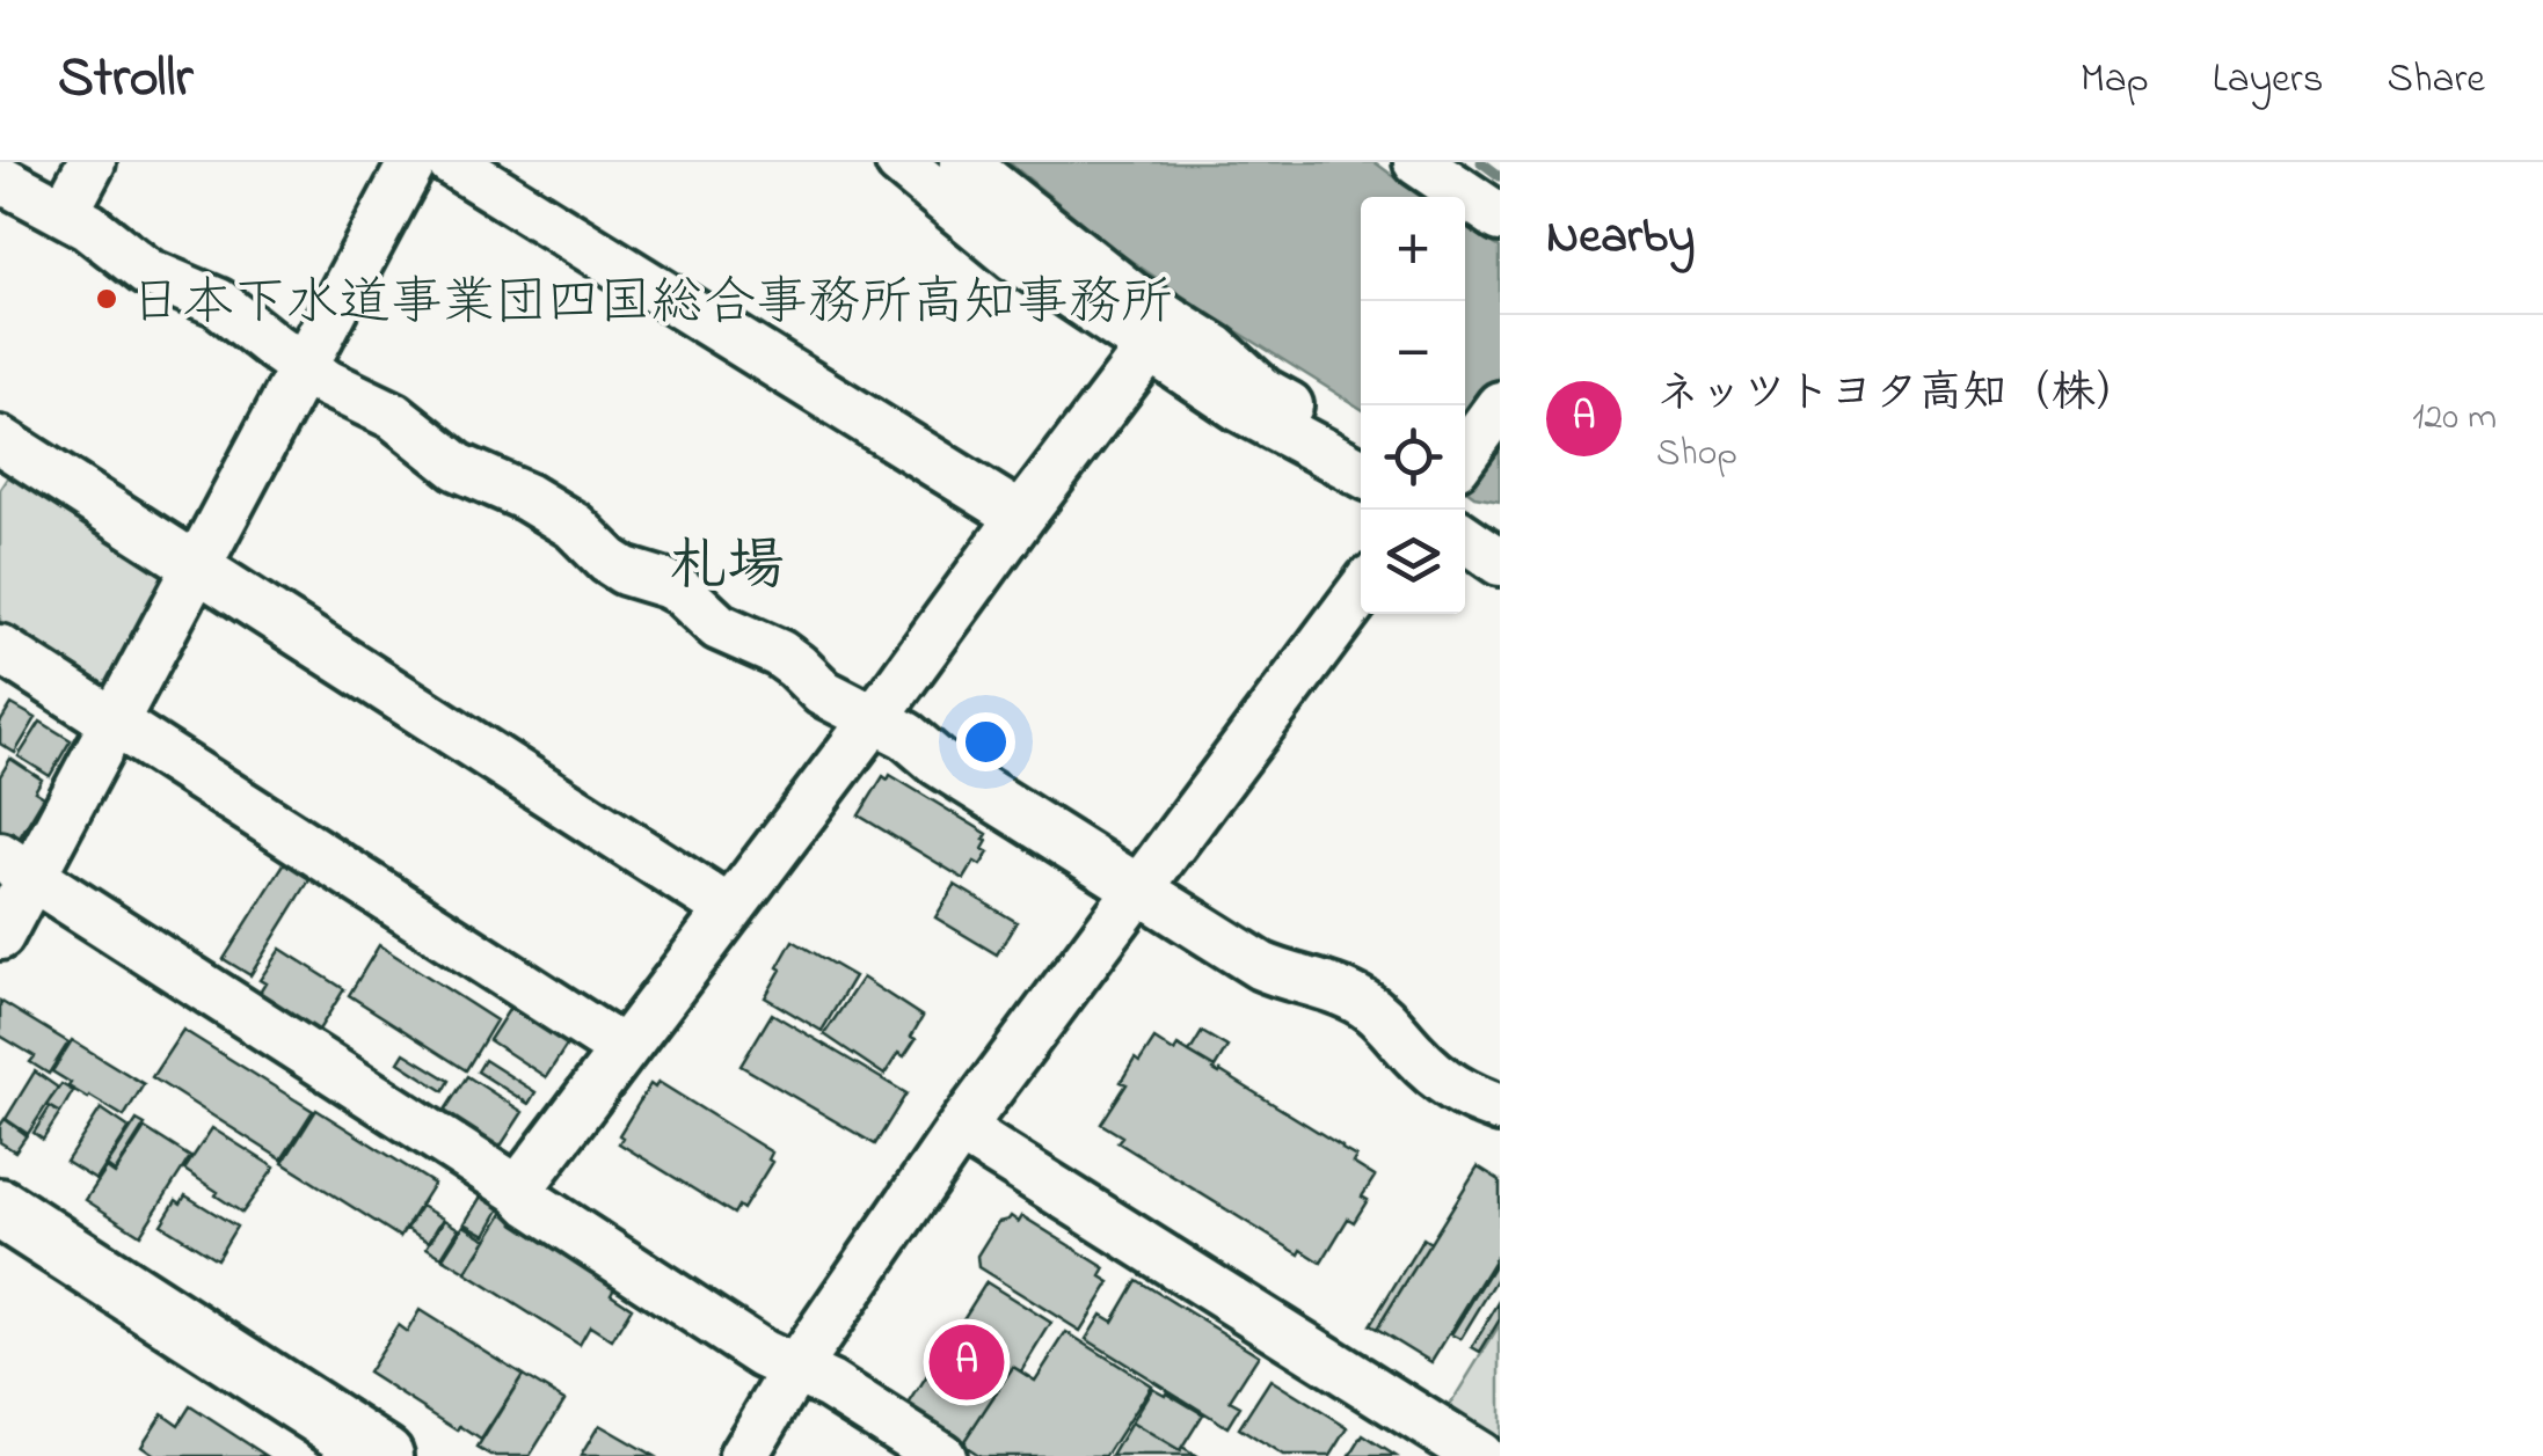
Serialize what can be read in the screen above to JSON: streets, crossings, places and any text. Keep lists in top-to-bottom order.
{
  "districts": ["札場"],
  "places": ["日本下水道事業団四国総合事務所高知事務所"],
  "page": {
    "header": "Strollr",
    "nav": ["Map", "Layers", "Share"],
    "heading": "Nearby",
    "map_buttons": ["+", "−"],
    "list": [
      {
        "mark": "A",
        "name": "ネッツトヨタ高知（株）",
        "note": "Shop",
        "value": "120 m"
      }
    ],
    "pins": "A"
  }
}
